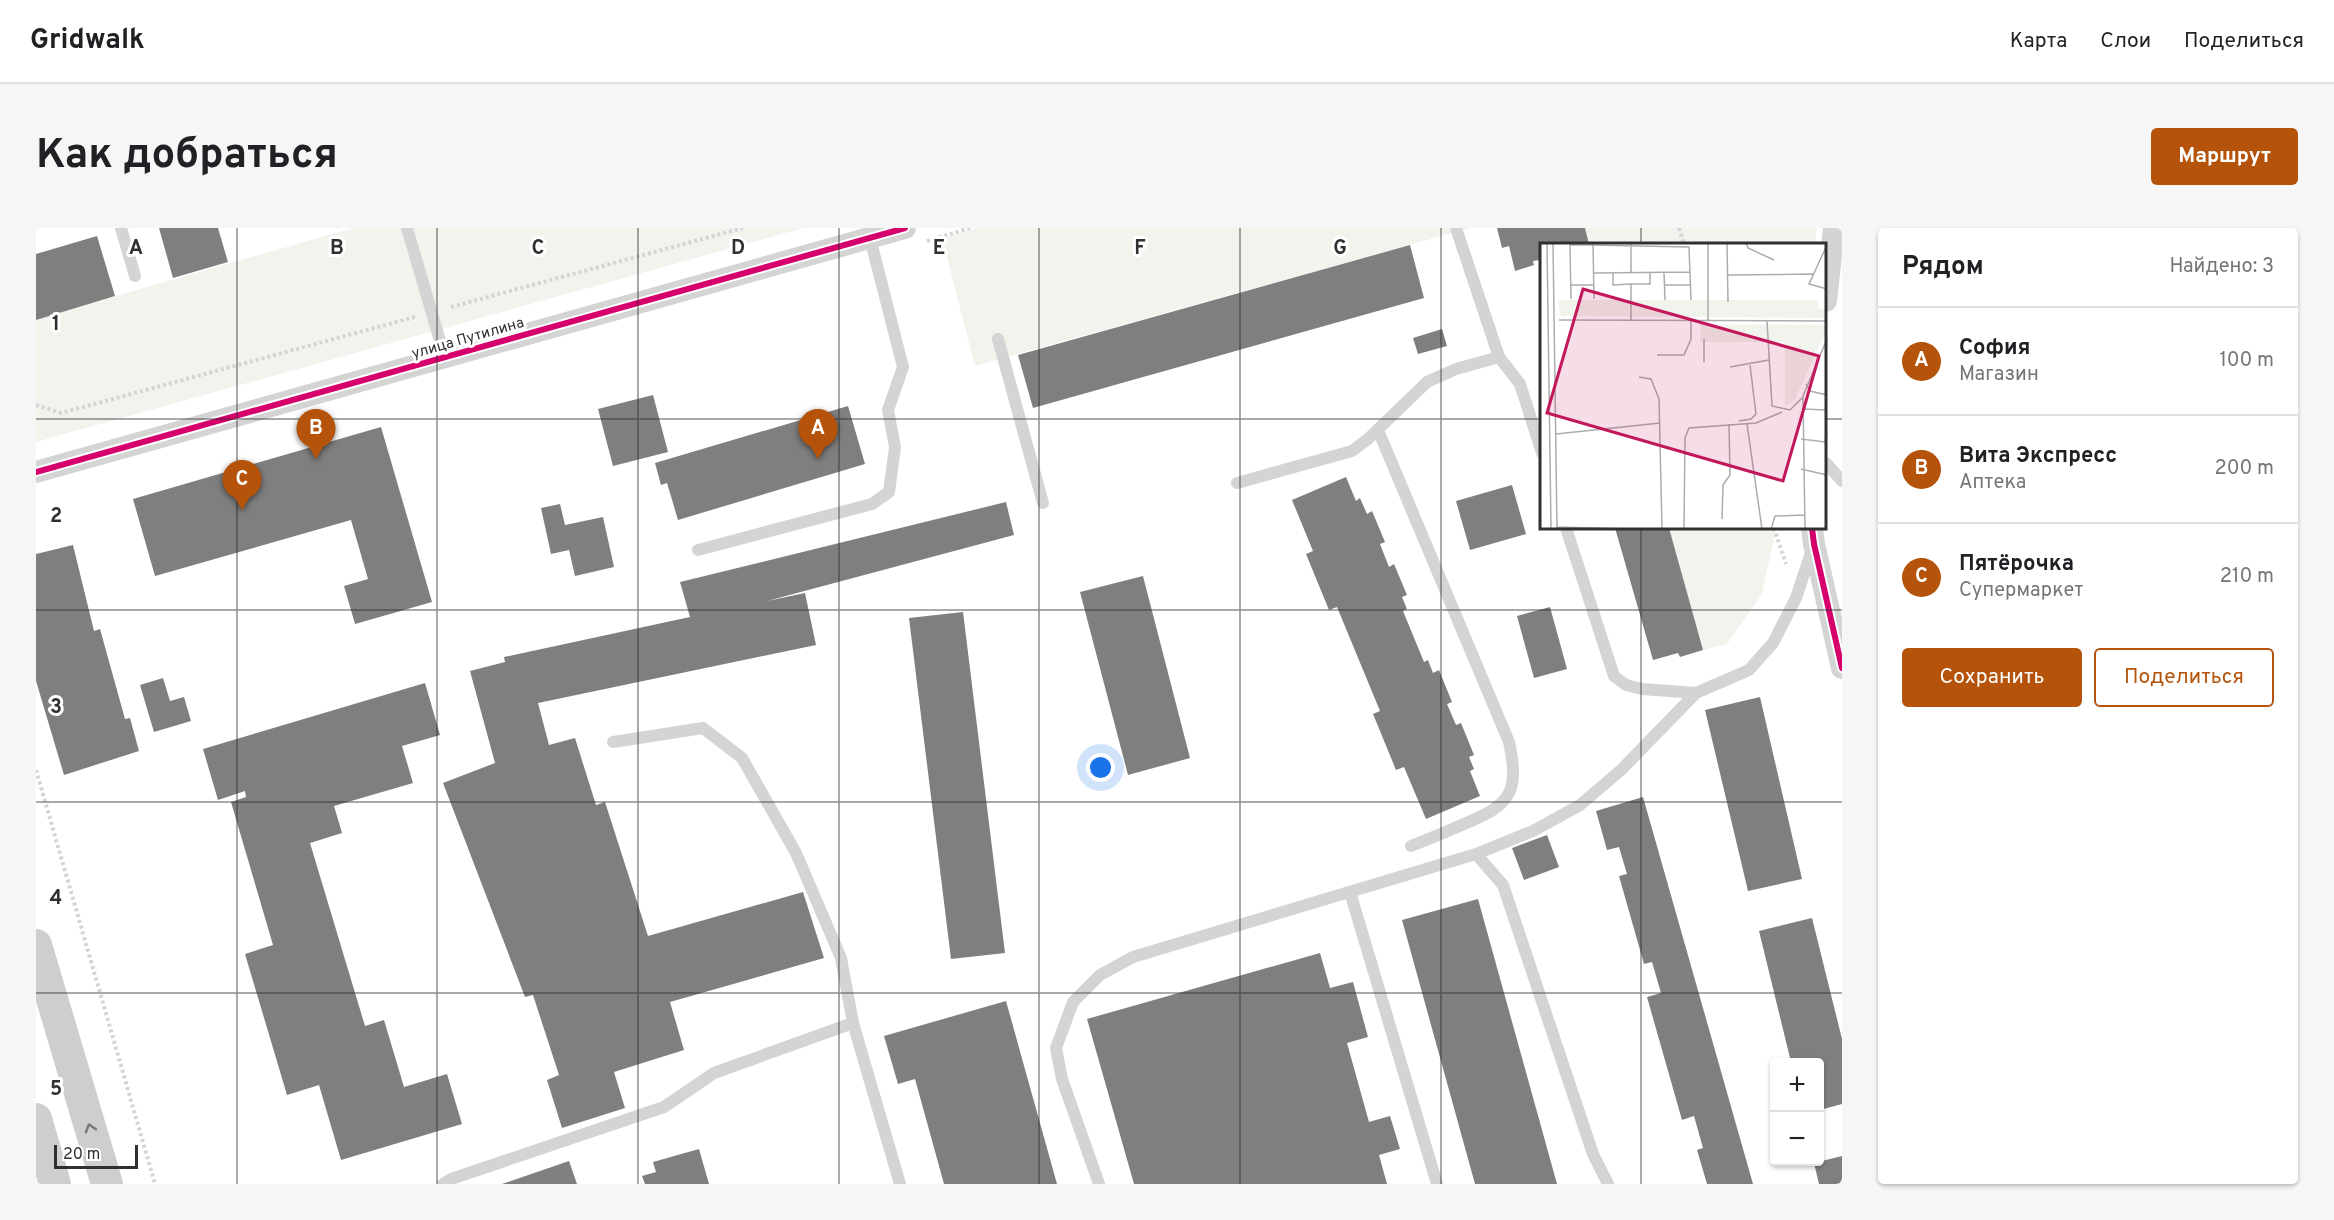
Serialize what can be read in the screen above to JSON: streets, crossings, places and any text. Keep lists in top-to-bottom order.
{
  "streets": {
    "street": ["улица Путилина"]
  },
  "scale_bar": "20 m",
  "page": {
    "header": "Gridwalk",
    "nav": ["Карта", "Слои", "Поделиться"],
    "buttons": [
      "Маршрут",
      ["Сохранить", "Поделиться"]
    ],
    "title": "Как добраться",
    "heading": ["Рядом", "Найдено: 3"],
    "list": [
      {
        "mark": "A",
        "name": "София",
        "note": "Магазин",
        "value": "100 m"
      },
      {
        "mark": "B",
        "name": "Вита Экспресс",
        "note": "Аптека",
        "value": "200 m"
      },
      {
        "mark": "C",
        "name": "Пятёрочка",
        "note": "Супермаркет",
        "value": "210 m"
      }
    ],
    "pins": ["A", "B", "C"],
    "map_buttons": ["+", "−"],
    "scale": "20 m"
  },
  "grid": {
    "columns": [
      "A",
      "B",
      "C",
      "D",
      "E",
      "F",
      "G"
    ],
    "rows": [
      "1",
      "2",
      "3",
      "4",
      "5"
    ]
  }
}
